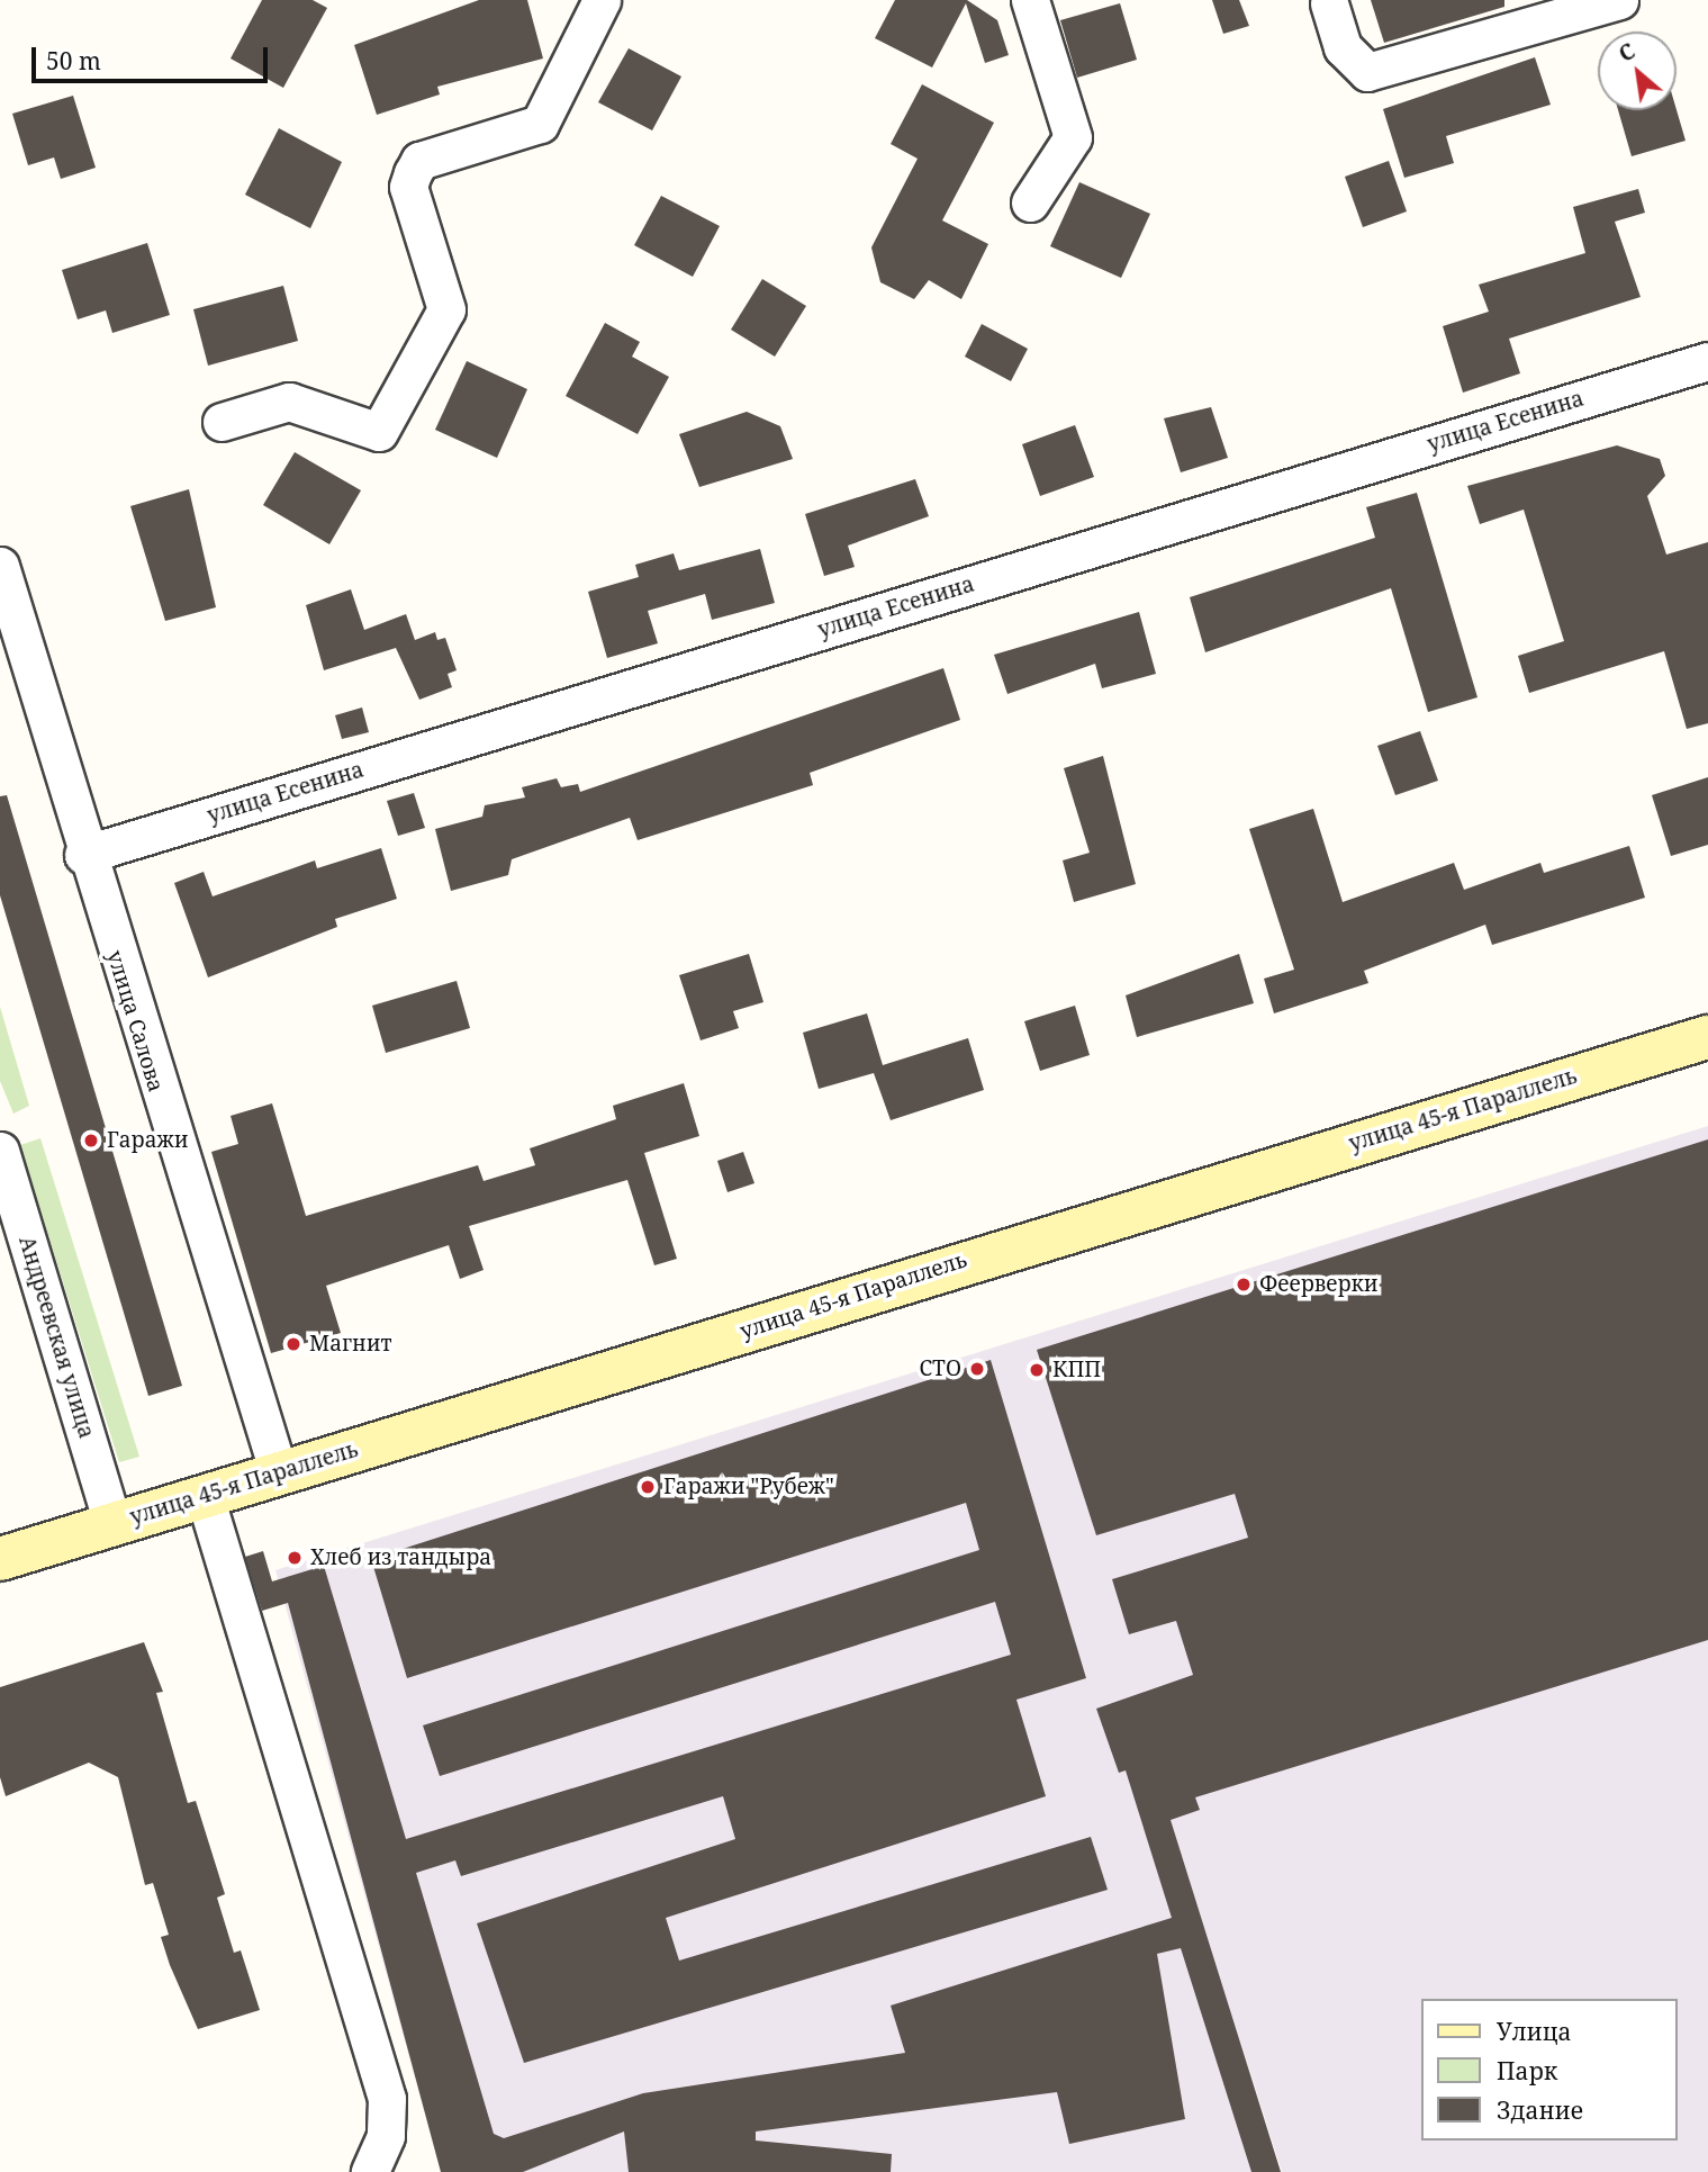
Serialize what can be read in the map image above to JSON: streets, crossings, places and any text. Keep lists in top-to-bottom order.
{
  "streets": {
    "main road": ["улица 45-я Параллель"],
    "street": ["улица Есенина", "улица Салова", "Андреевская улица"]
  },
  "crossings": [
    ["улица Есенина", "улица Салова"],
    ["улица Салова", "улица 45-я Параллель"],
    ["улица 45-я Параллель", "Андреевская улица"]
  ],
  "places": [
    "Гаражи",
    "Феерверки",
    "Магнит",
    "СТО",
    "КПП",
    "Гаражи \"Рубеж\"",
    "Хлеб из тандыра"
  ],
  "legend": ["Улица", "Парк", "Здание"],
  "scale_bar": "50 m",
  "north": "top left"
}
